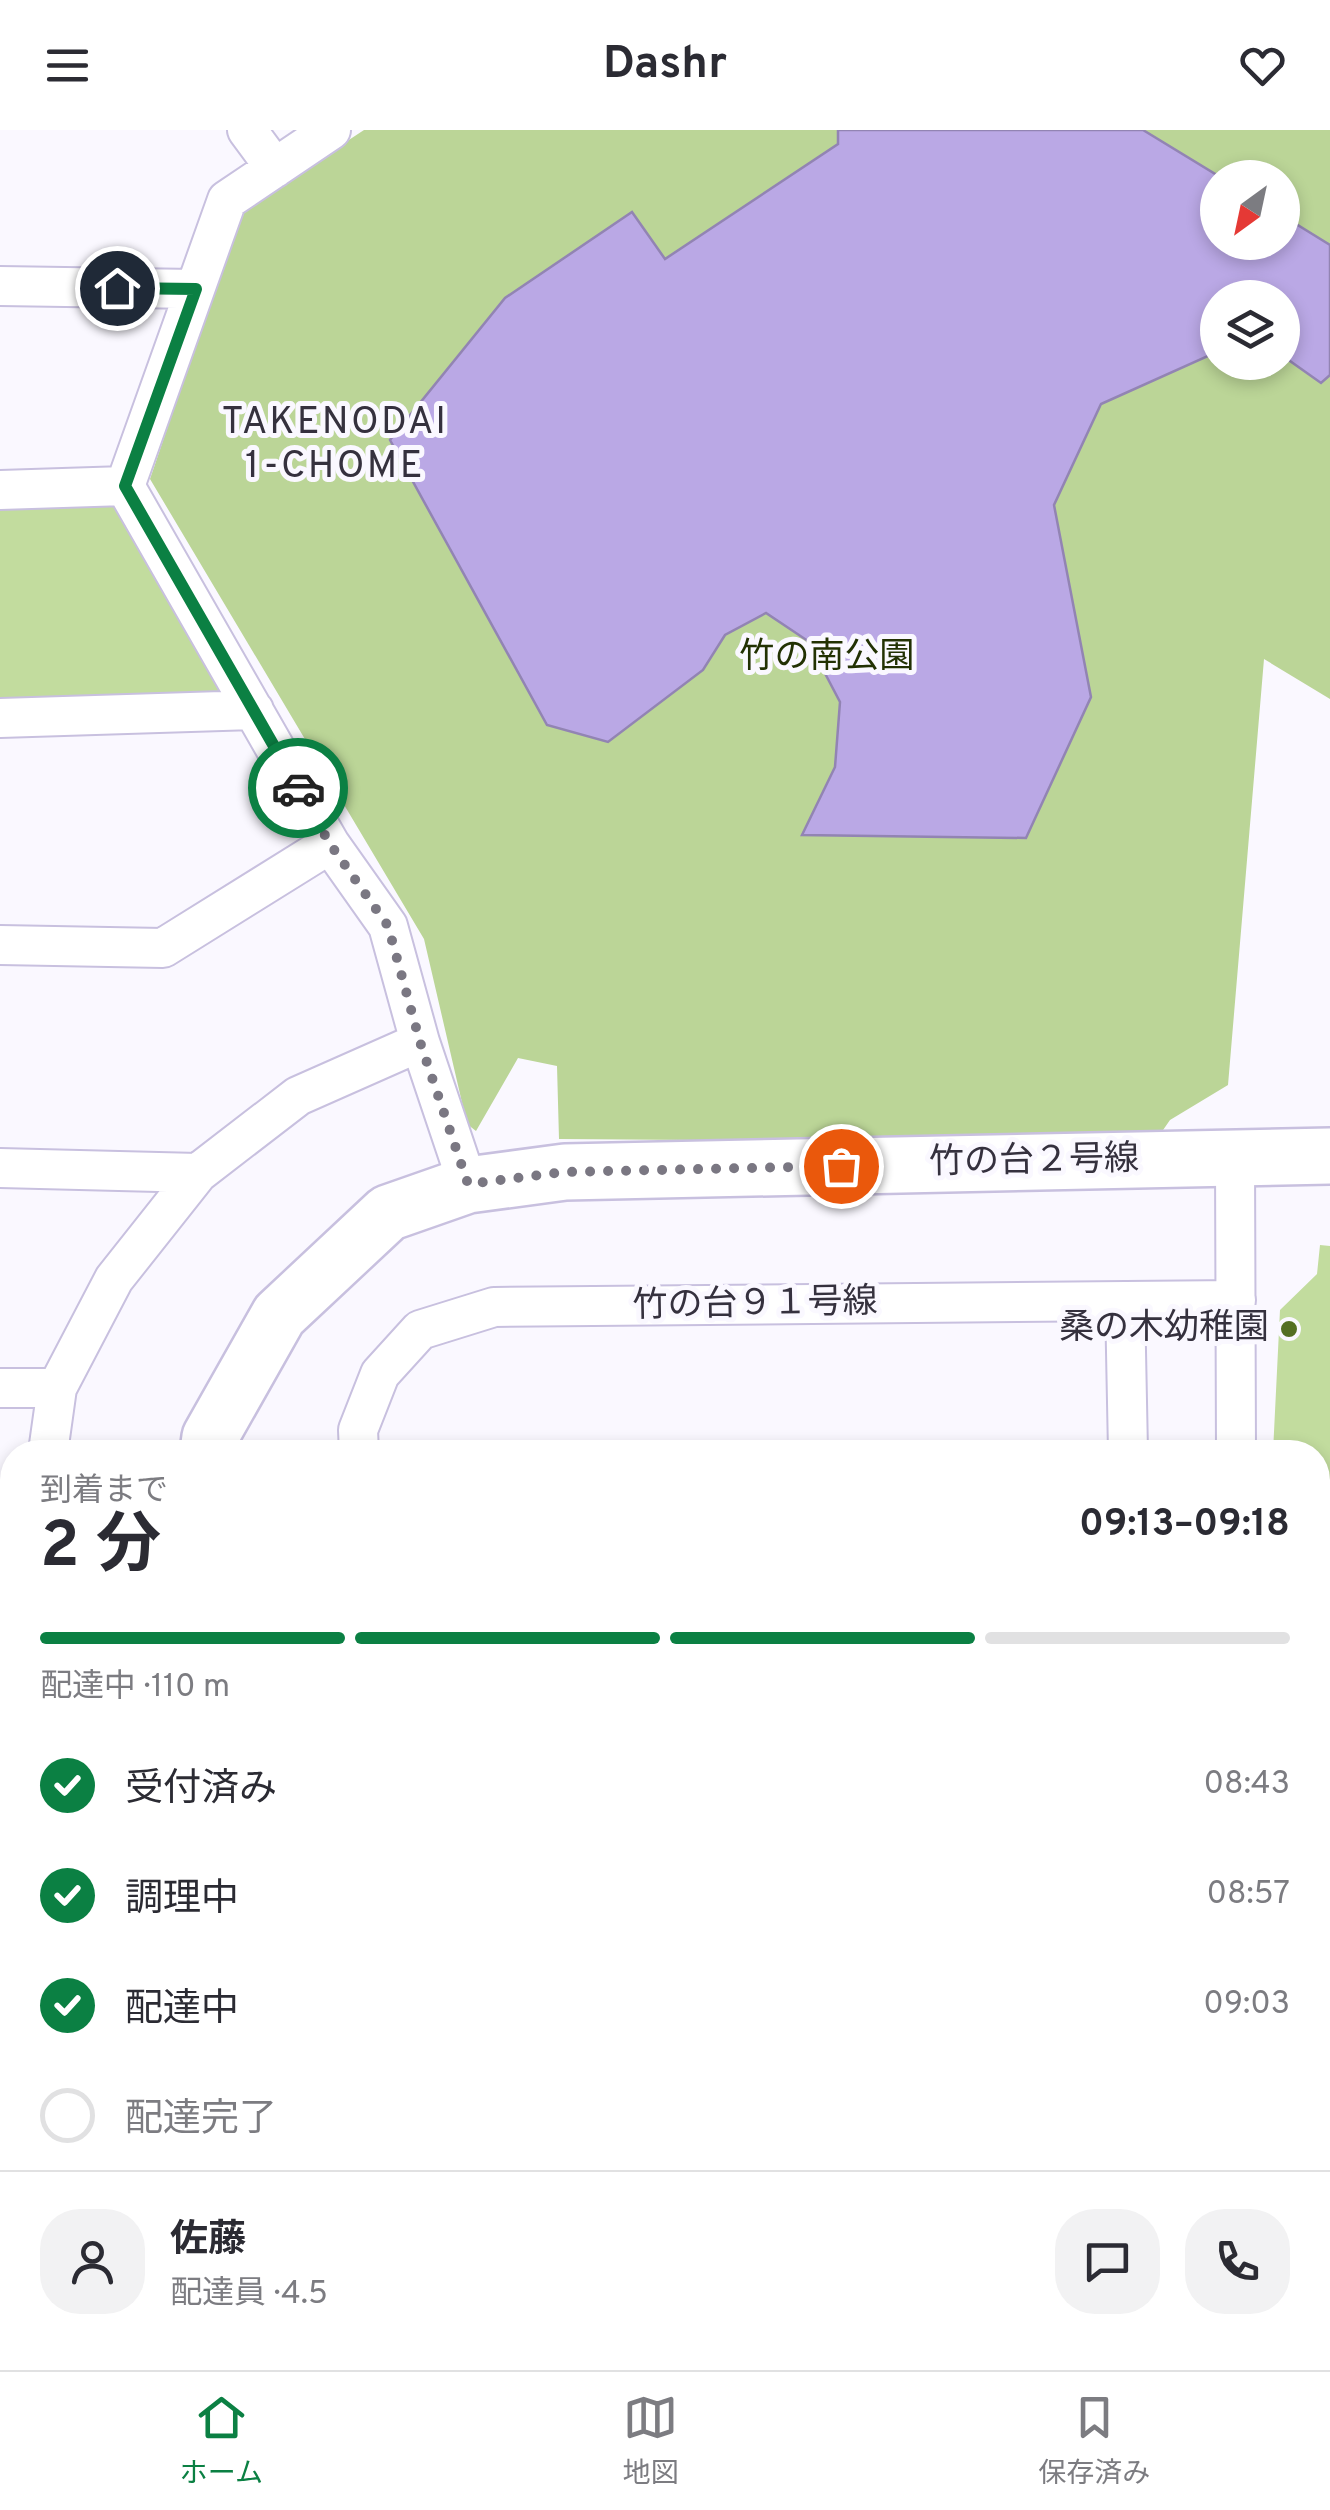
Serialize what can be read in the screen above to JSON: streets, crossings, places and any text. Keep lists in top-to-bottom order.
{
  "streets": {
    "street": ["竹の台２号線", "竹の台９１号線"]
  },
  "districts": ["TAKENODAI 1-CHOME"],
  "parks": ["竹の南公園"],
  "places": ["桑の木幼稚園"],
  "north": "bottom left",
  "page": {
    "header": "Dashr",
    "heading": ["2 分", "到着まで", "09:13–09:18"],
    "panel": ["佐藤", "配達員 · 4.5"],
    "bar": "配達中 · 110 m",
    "list": [
      ["受付済み", "08:43"],
      ["調理中", "08:57"],
      ["配達中", "09:03"],
      "配達完了"
    ],
    "tabs": ["ホーム", "地図", "保存済み"]
  }
}
